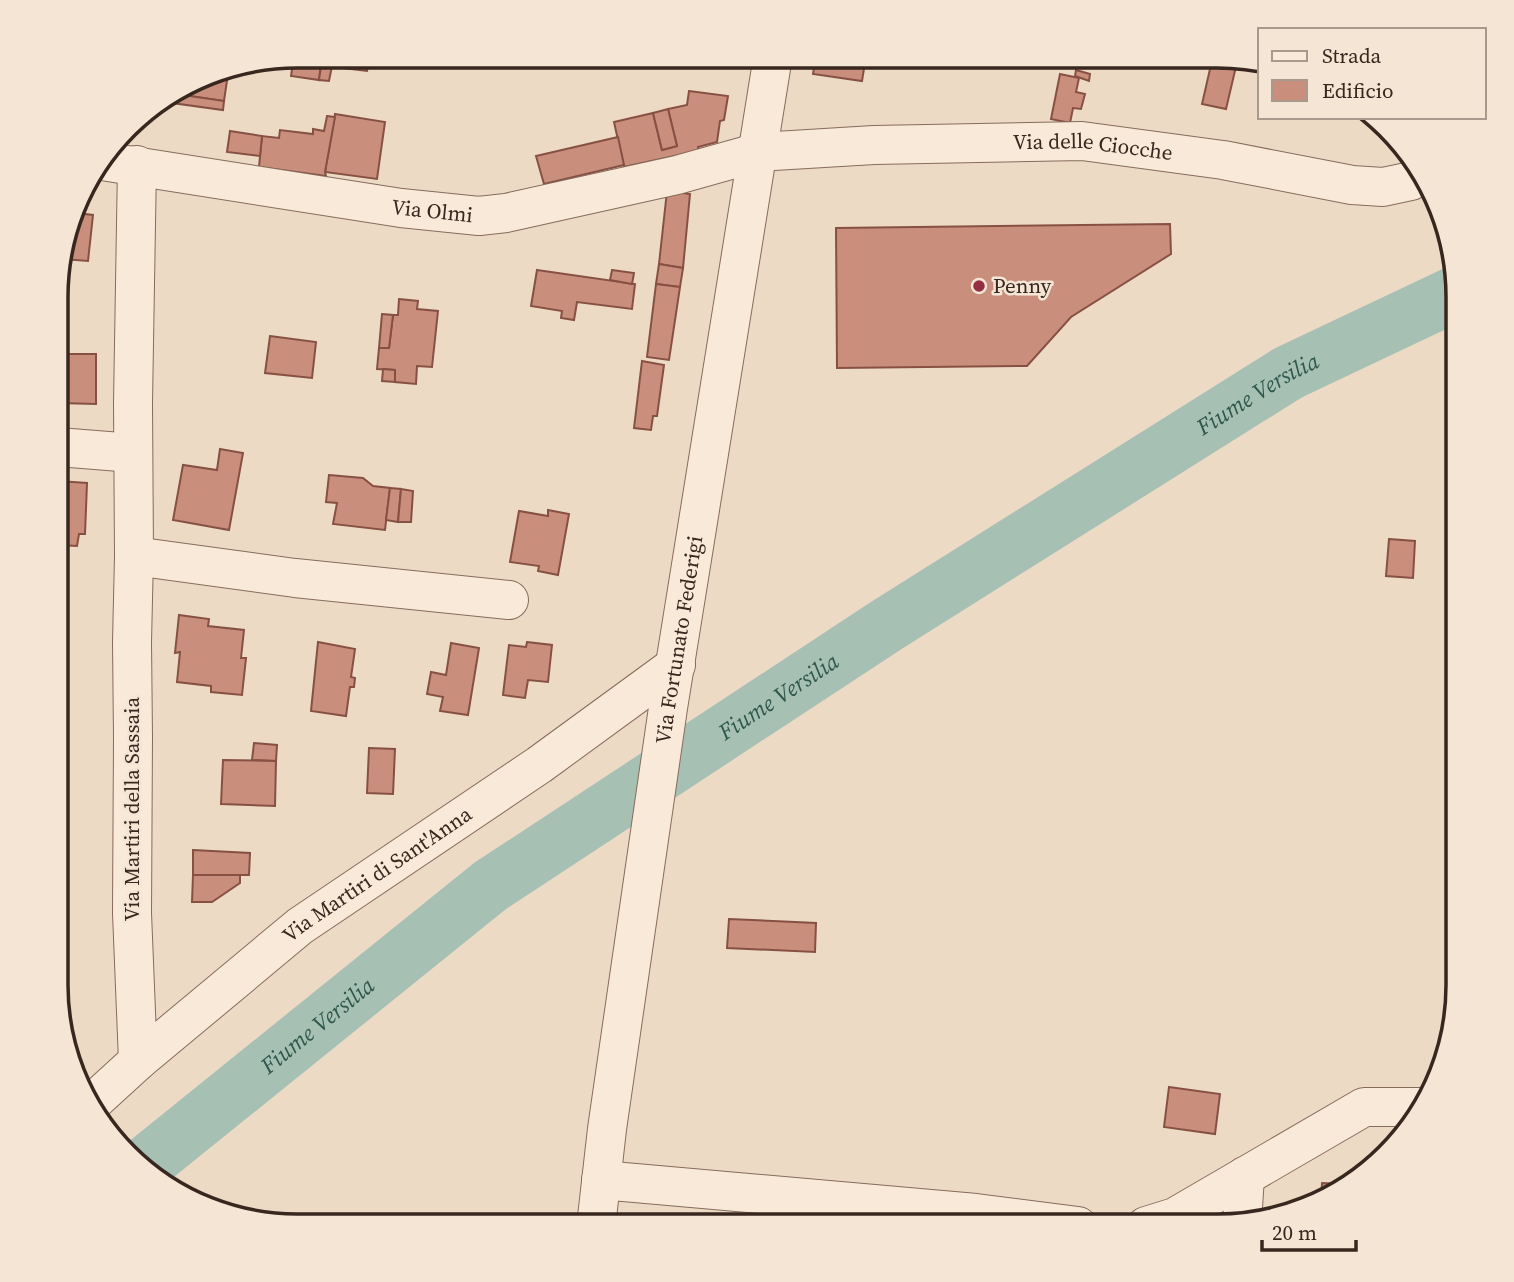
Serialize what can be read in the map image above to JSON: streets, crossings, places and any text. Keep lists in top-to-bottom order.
{
  "streets": {
    "street": [
      "Via delle Ciocche",
      "Via Olmi",
      "Via Fortunato Federigi",
      "Via Martiri della Sassaia",
      "Via Martiri di Sant'Anna"
    ]
  },
  "crossings": [
    ["Via delle Ciocche", "Via Olmi"],
    ["Via delle Ciocche", "Via Fortunato Federigi"],
    ["Via Olmi", "Via Fortunato Federigi"],
    ["Via Olmi", "Via Martiri della Sassaia"],
    ["Via Fortunato Federigi", "Via Martiri di Sant'Anna"],
    ["Via Martiri della Sassaia", "Via Martiri di Sant'Anna"]
  ],
  "water": ["Fiume Versilia"],
  "places": ["Penny"],
  "legend": ["Strada", "Edificio"],
  "scale_bar": "20 m"
}
